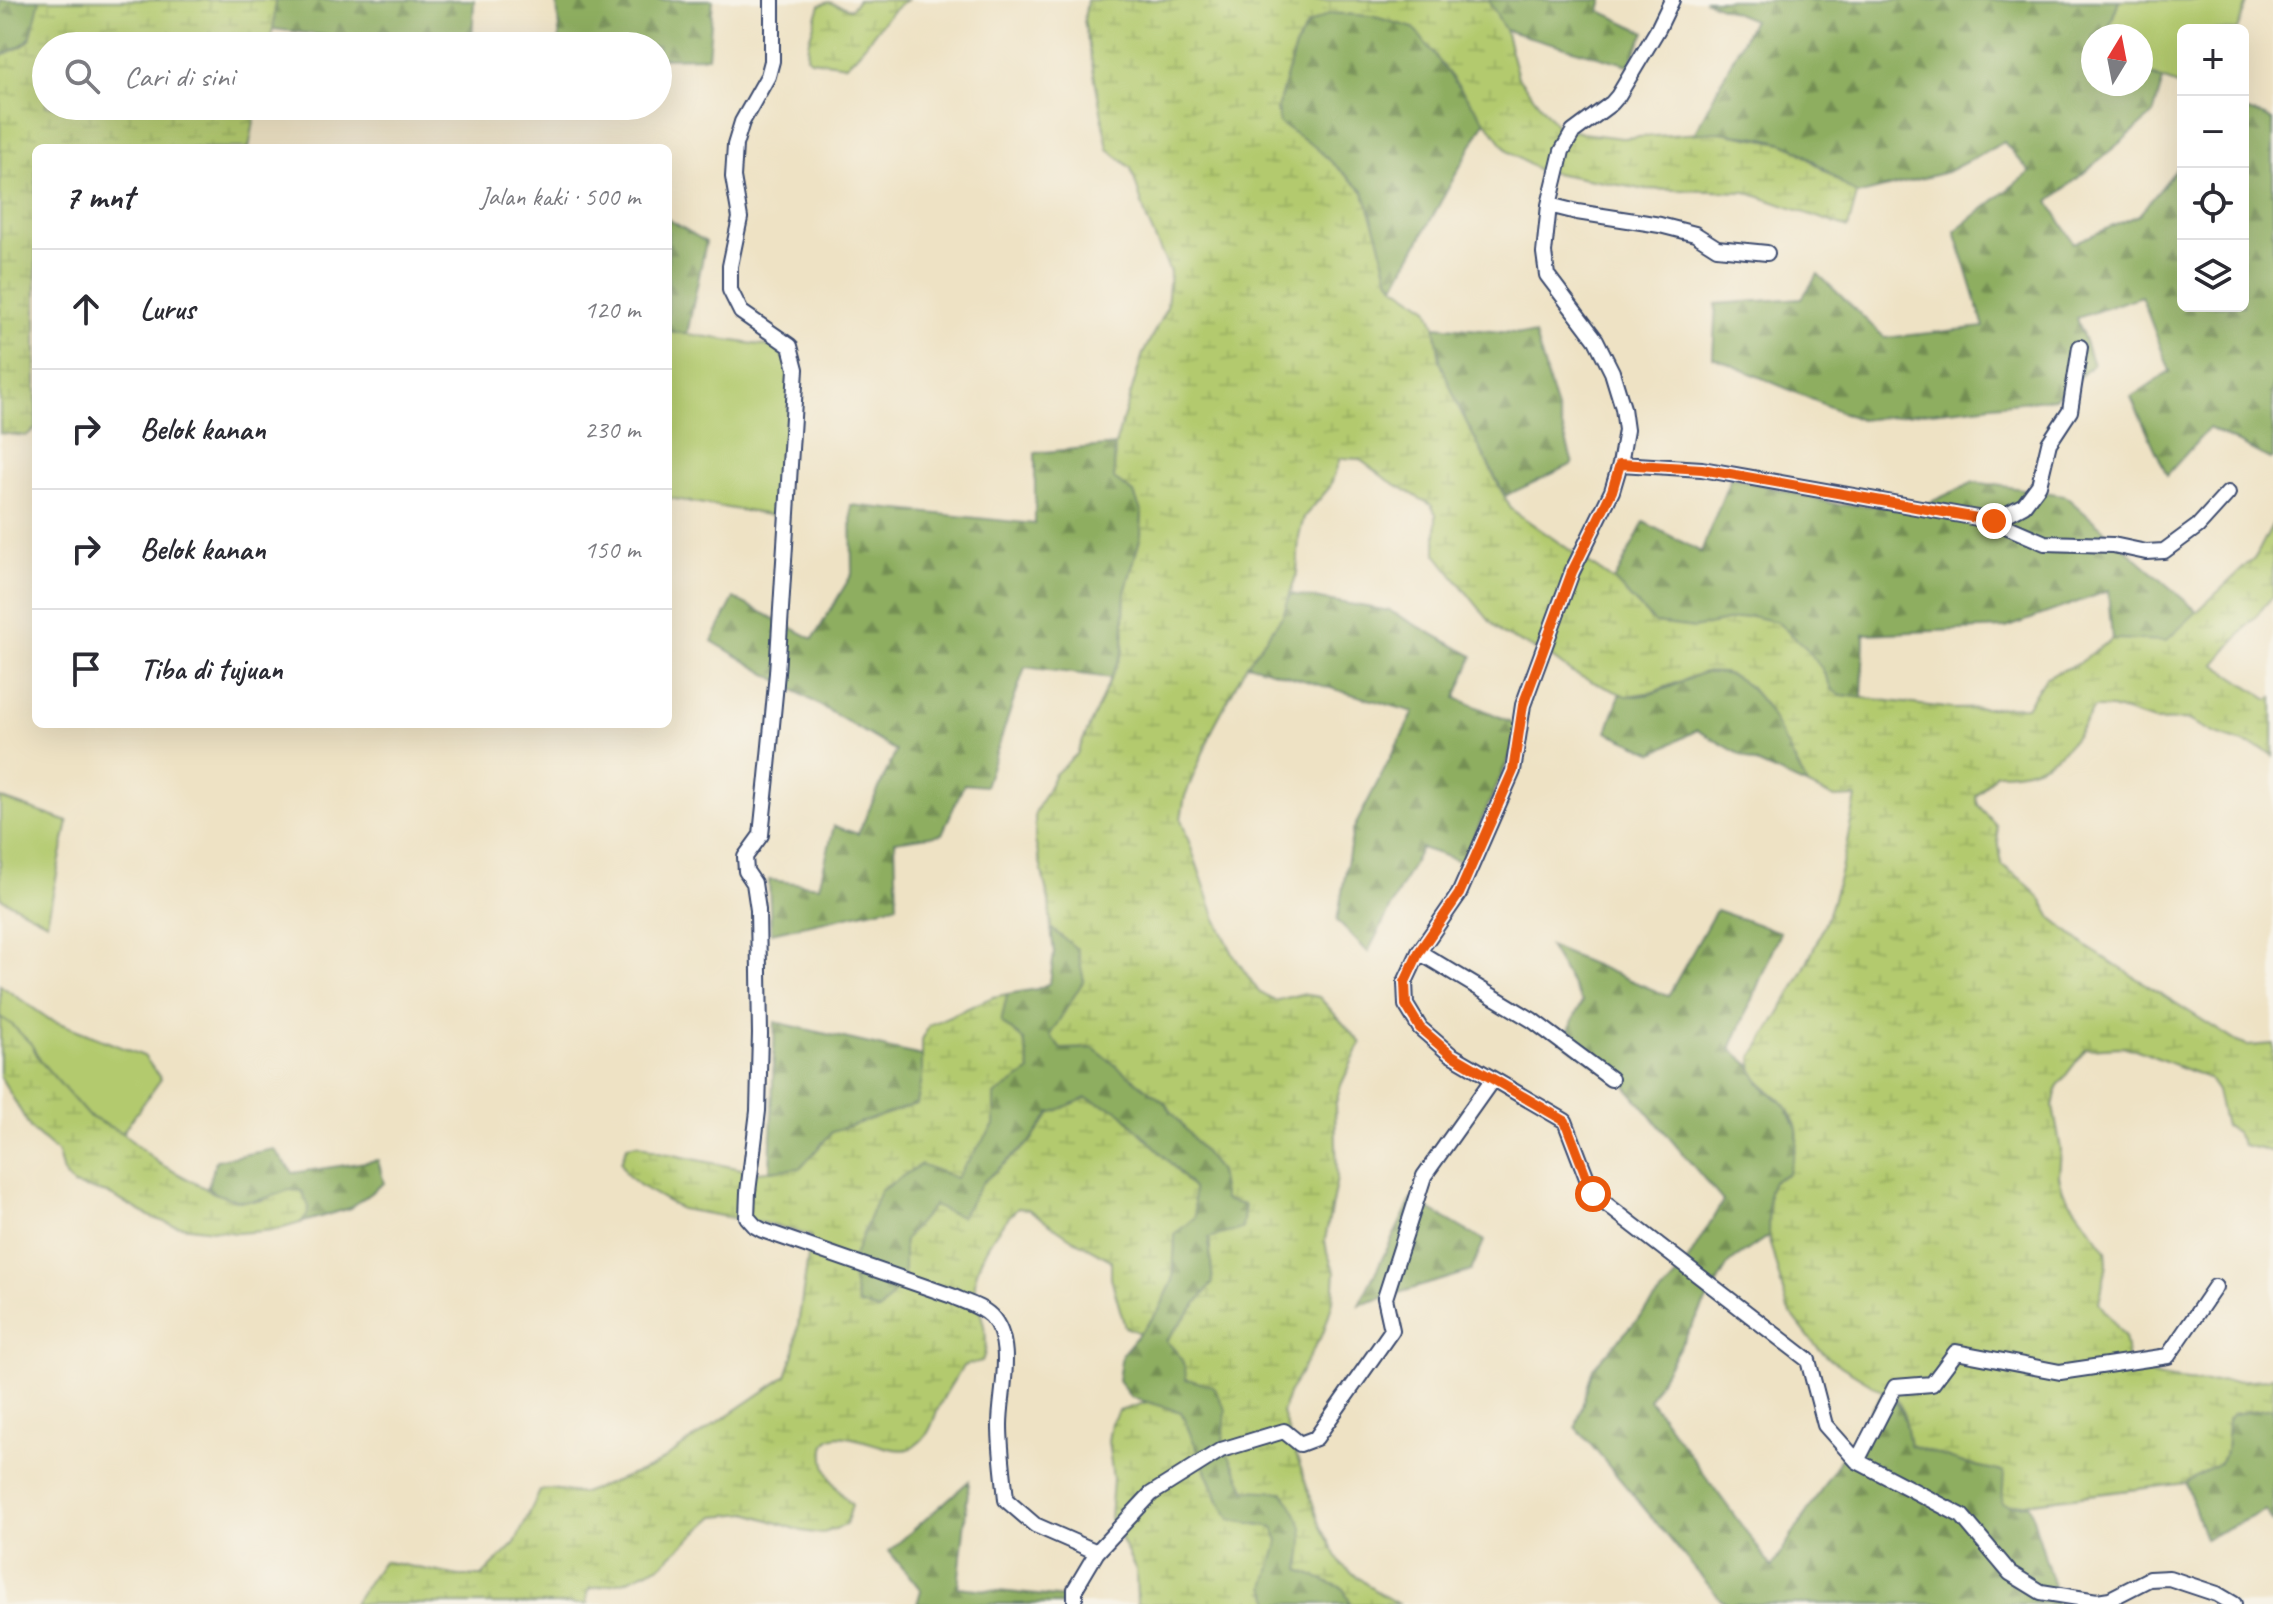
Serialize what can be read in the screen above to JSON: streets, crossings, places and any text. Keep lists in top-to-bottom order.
{
  "north": "top",
  "page": {
    "map_buttons": ["+", "−"],
    "search": "Cari di sini",
    "heading": ["7 mnt", "Jalan kaki · 500 m"],
    "list": [
      ["Lurus", "120 m"],
      ["Belok kanan", "230 m"],
      ["Belok kanan", "150 m"],
      "Tiba di tujuan"
    ]
  }
}
